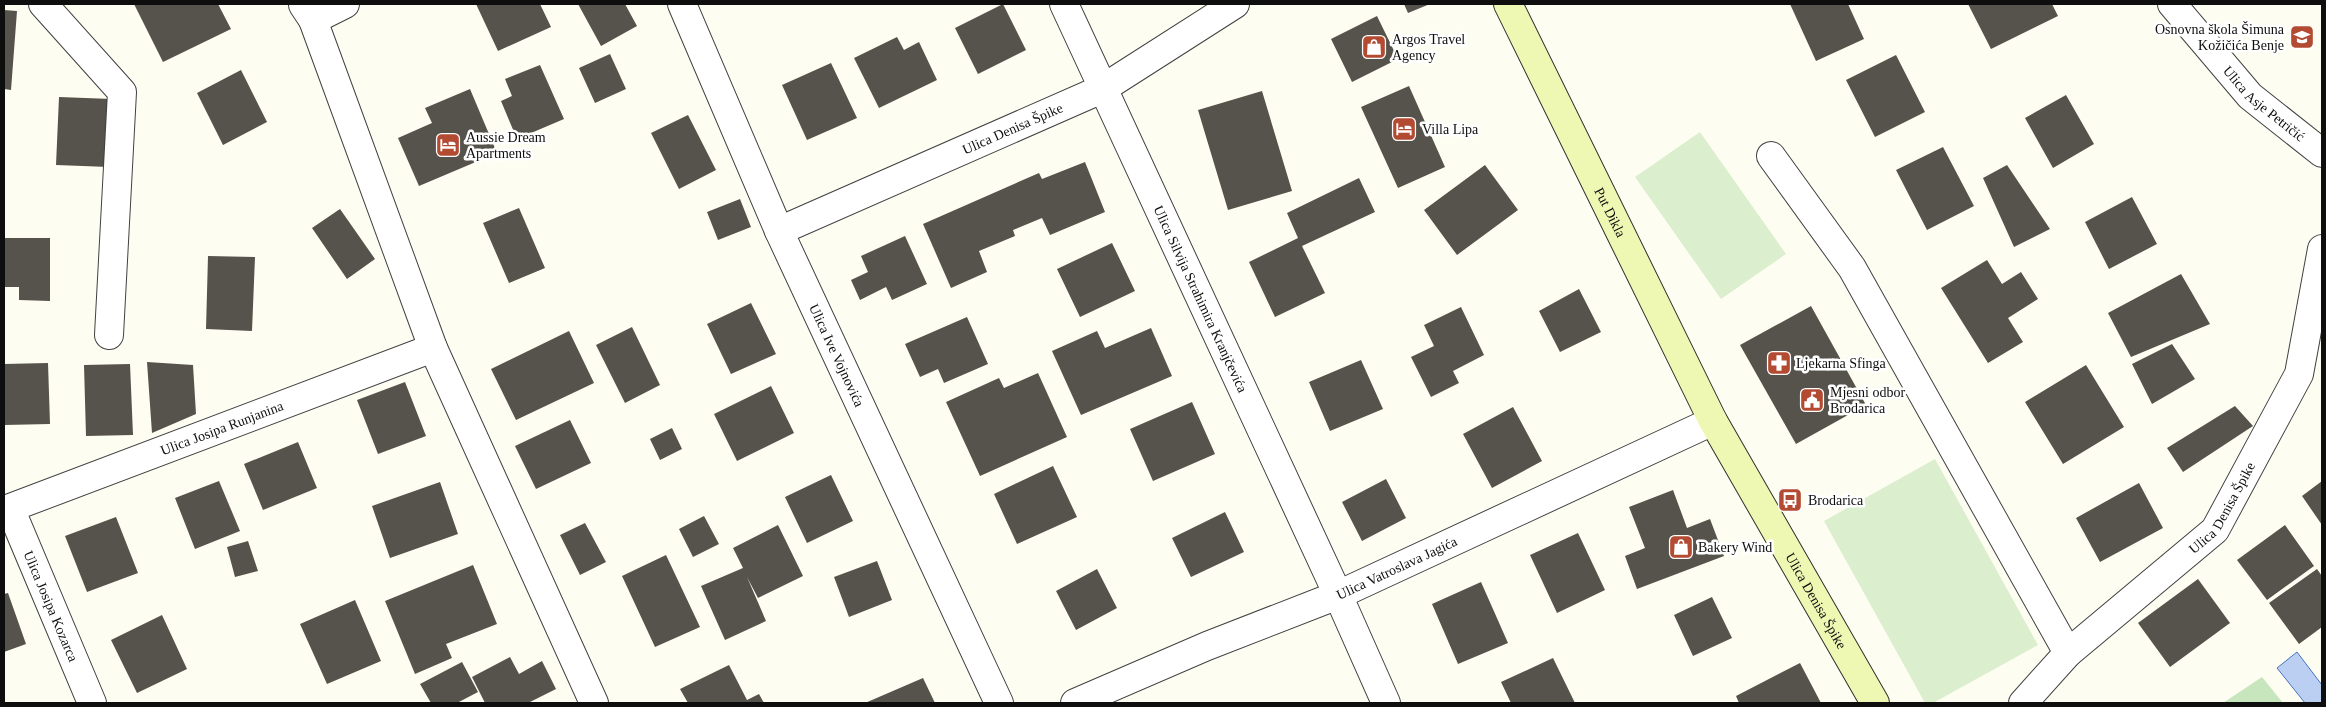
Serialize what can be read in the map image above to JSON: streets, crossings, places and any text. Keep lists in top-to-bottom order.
{
  "streets": {
    "street": [
      "Ulica Asje Petričić",
      "Ulica Denisa Špike",
      "Put Dikla",
      "Ulica Silvija Strahimira Kranjčevića",
      "Ulica Ive Vojnovića",
      "Ulica Josipa Runjanina",
      "Ulica Vatroslava Jagića",
      "Ulica Josipa Kozarca"
    ]
  },
  "crossings": [
    ["Ulica Denisa Špike", "Put Dikla"],
    ["Ulica Denisa Špike", "Ulica Silvija Strahimira Kranjčevića"],
    ["Ulica Denisa Špike", "Ulica Ive Vojnovića"],
    ["Ulica Denisa Špike", "Ulica Vatroslava Jagića"],
    ["Put Dikla", "Ulica Vatroslava Jagića"],
    ["Ulica Silvija Strahimira Kranjčevića", "Ulica Vatroslava Jagića"],
    ["Ulica Josipa Runjanina", "Ulica Josipa Kozarca"]
  ],
  "places": {
    "school or university": ["Osnovna škola Šimuna Kožičića Benje"],
    "shop": ["Argos Travel Agency", "Bakery Wind"],
    "hotel": ["Villa Lipa", "Aussie Dream Apartments"],
    "pharmacy": ["Ljekarna Sfinga"],
    "public building": ["Mjesni odbor Brodarica"],
    "bus stop": ["Brodarica"]
  }
}
